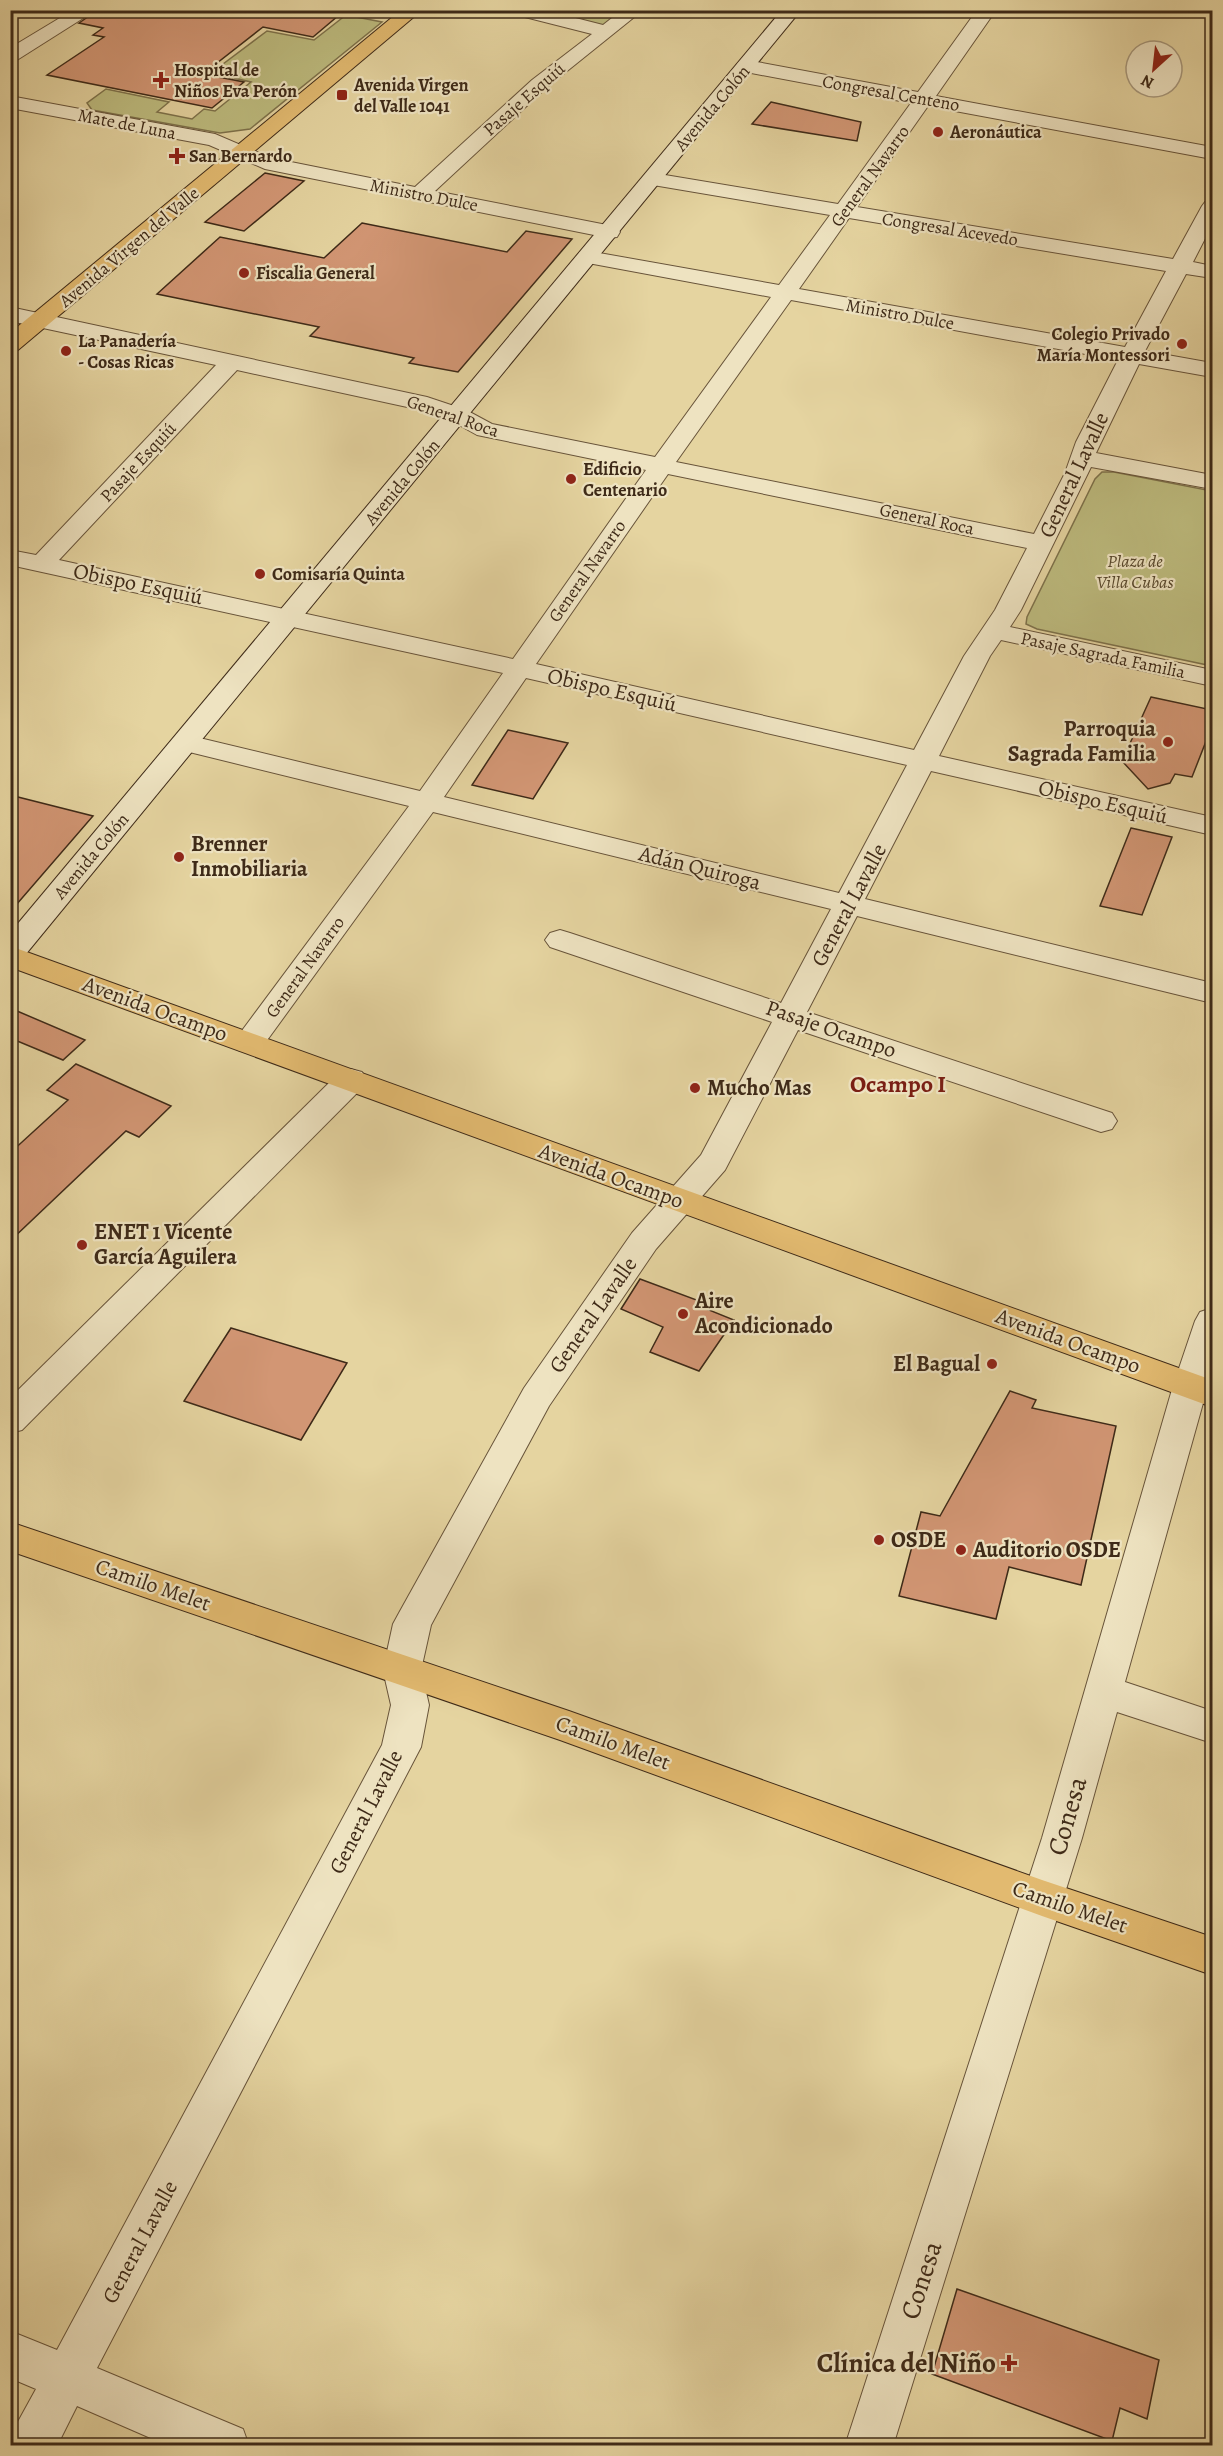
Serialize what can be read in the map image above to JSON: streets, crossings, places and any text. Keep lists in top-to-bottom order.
{
  "streets": {
    "main road": ["Avenida Virgen del Valle", "Avenida Ocampo", "Camilo Melet"],
    "street": [
      "Congresal Centeno",
      "Pasaje Esquiú",
      "Avenida Colón",
      "Mate de Luna",
      "General Navarro",
      "Ministro Dulce",
      "Congresal Acevedo",
      "General Roca",
      "General Lavalle",
      "Obispo Esquiú",
      "Pasaje Sagrada Familia",
      "Adán Quiroga",
      "Pasaje Ocampo",
      "Conesa"
    ]
  },
  "crossings": [
    ["Congresal Centeno", "Avenida Colón"],
    ["Congresal Centeno", "General Navarro"],
    ["Pasaje Esquiú", "Ministro Dulce"],
    ["Pasaje Esquiú", "General Roca"],
    ["Pasaje Esquiú", "Obispo Esquiú"],
    ["Avenida Colón", "Ministro Dulce"],
    ["Avenida Colón", "Congresal Acevedo"],
    ["Avenida Colón", "General Roca"],
    ["Avenida Colón", "Obispo Esquiú"],
    ["Avenida Colón", "Adán Quiroga"],
    ["Avenida Colón", "Avenida Ocampo"],
    ["Mate de Luna", "Ministro Dulce"],
    ["Mate de Luna", "Avenida Virgen del Valle"],
    ["General Navarro", "Ministro Dulce"],
    ["General Navarro", "Congresal Acevedo"],
    ["General Navarro", "General Roca"],
    ["General Navarro", "Obispo Esquiú"],
    ["General Navarro", "Adán Quiroga"],
    ["General Navarro", "Avenida Ocampo"],
    ["Ministro Dulce", "Avenida Virgen del Valle"],
    ["Ministro Dulce", "General Lavalle"],
    ["Congresal Acevedo", "General Lavalle"],
    ["Avenida Virgen del Valle", "General Roca"],
    ["General Roca", "General Lavalle"],
    ["General Lavalle", "Obispo Esquiú"],
    ["General Lavalle", "Pasaje Sagrada Familia"],
    ["General Lavalle", "Adán Quiroga"],
    ["General Lavalle", "Avenida Ocampo"],
    ["General Lavalle", "Pasaje Ocampo"],
    ["General Lavalle", "Camilo Melet"],
    ["Avenida Ocampo", "Conesa"],
    ["Camilo Melet", "Conesa"]
  ],
  "districts": ["Ocampo I"],
  "parks": ["Plaza de Villa Cubas"],
  "places": {
    "health": ["Hospital de Niños Eva Perón", "San Bernardo", "Clínica del Niño"],
    "transit": ["Avenida Virgen del Valle 1041"],
    "other": [
      "Aeronáutica",
      "Fiscalia General",
      "Colegio Privado María Montessori",
      "La Panadería - Cosas Ricas",
      "Edificio Centenario",
      "Comisaría Quinta",
      "Parroquia Sagrada Familia",
      "Brenner Inmobiliaria",
      "Mucho Mas",
      "ENET 1 Vicente García Aguilera",
      "Aire Acondicionado",
      "El Bagual",
      "OSDE",
      "Auditorio OSDE"
    ]
  },
  "north": "bottom left"
}
